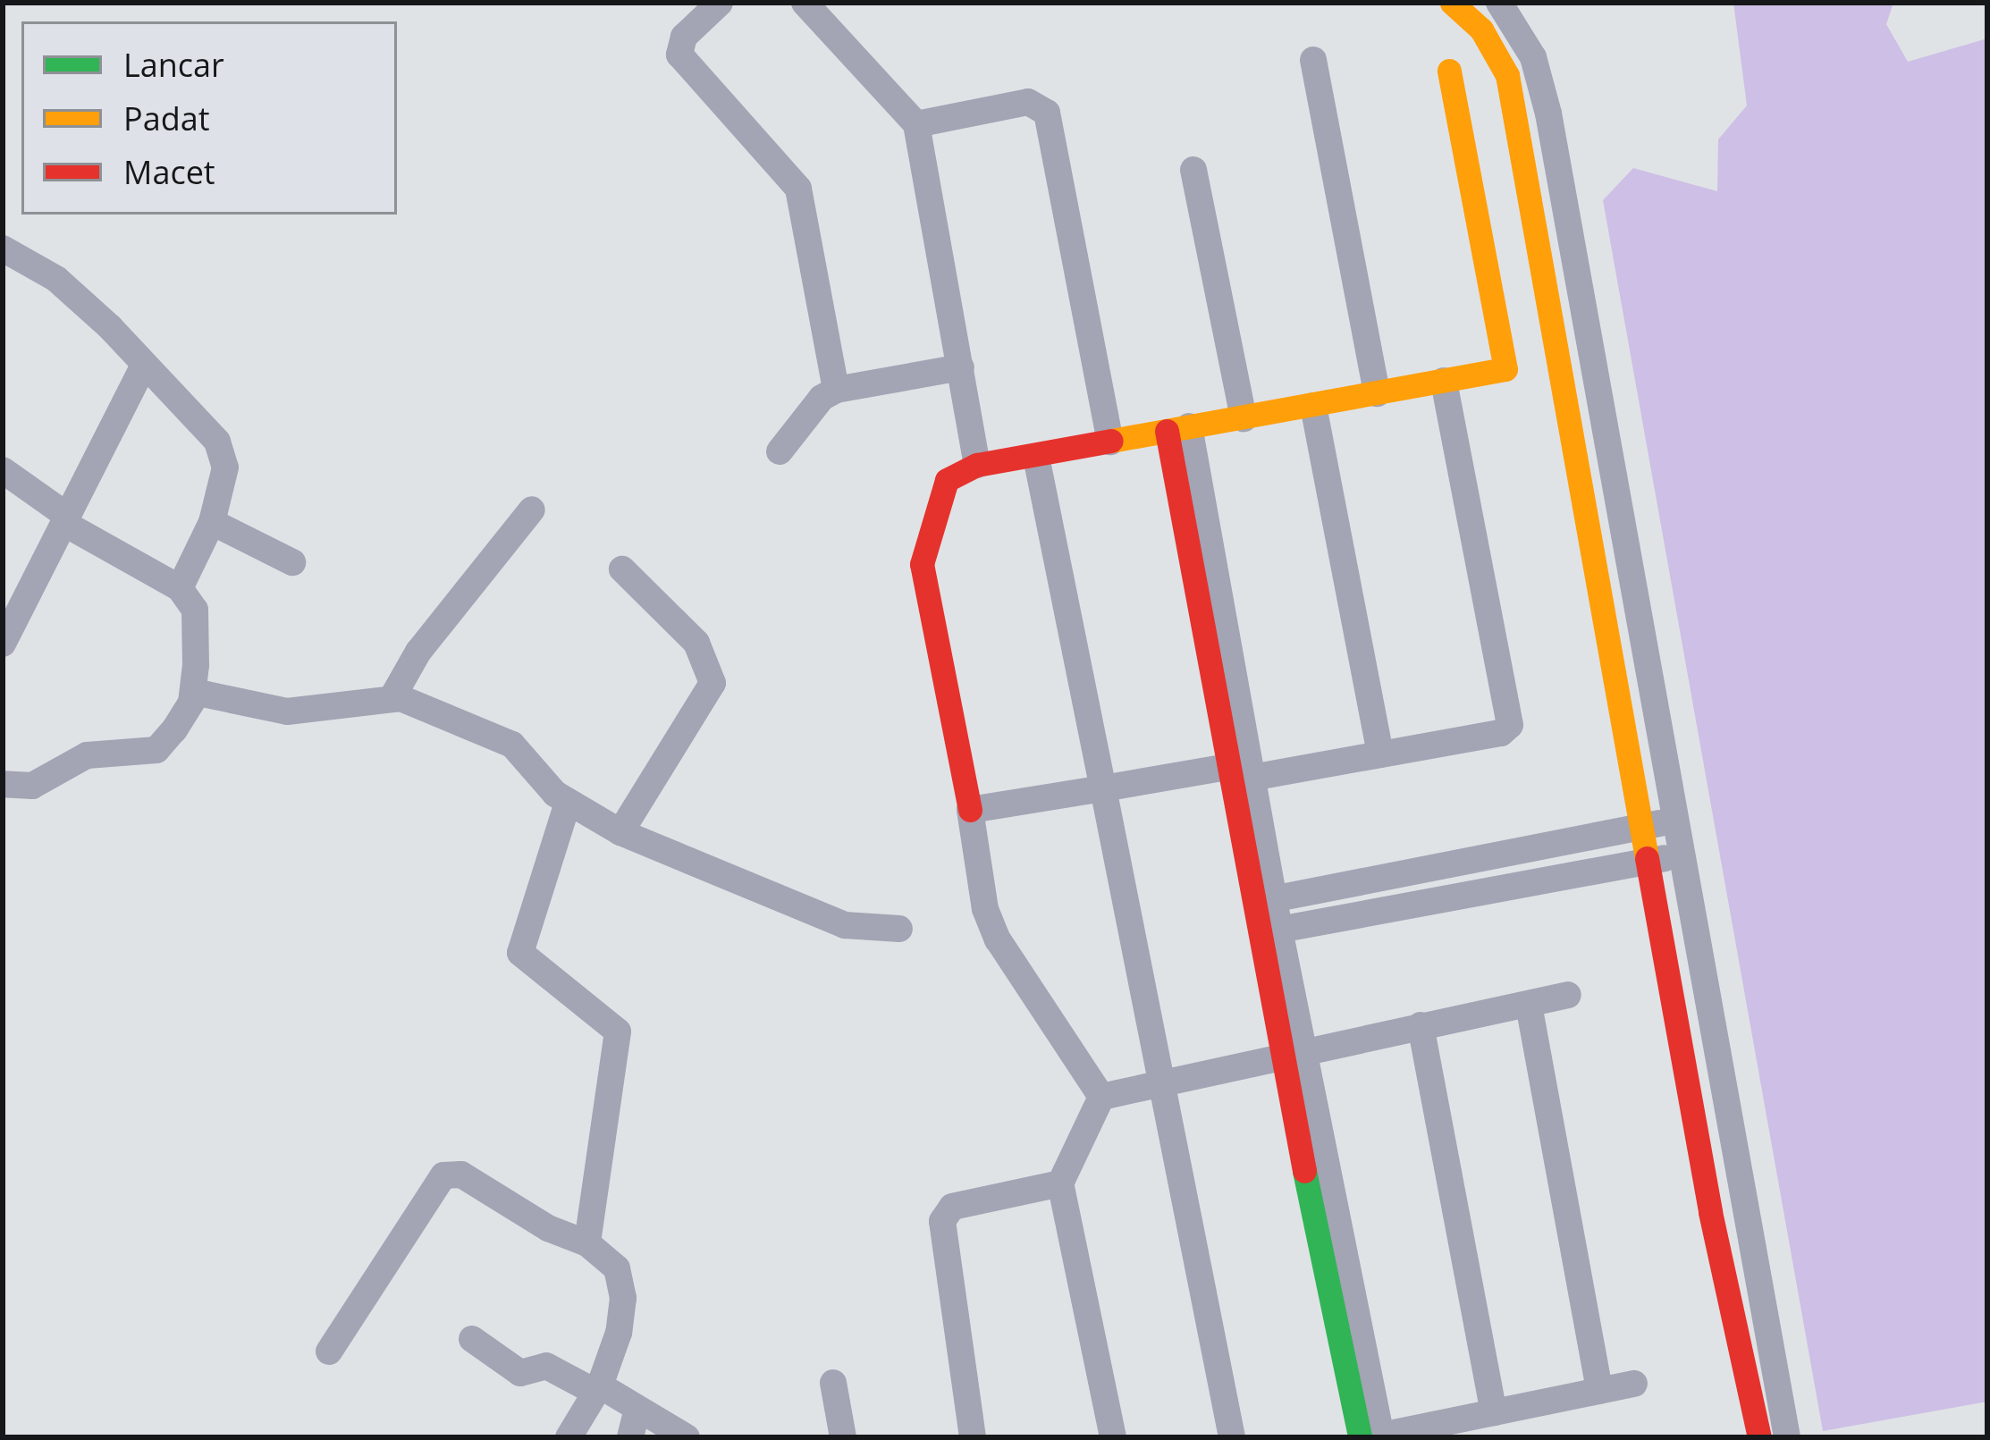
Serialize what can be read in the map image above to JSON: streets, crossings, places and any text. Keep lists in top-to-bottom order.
{
  "legend": ["Lancar", "Padat", "Macet"]
}
